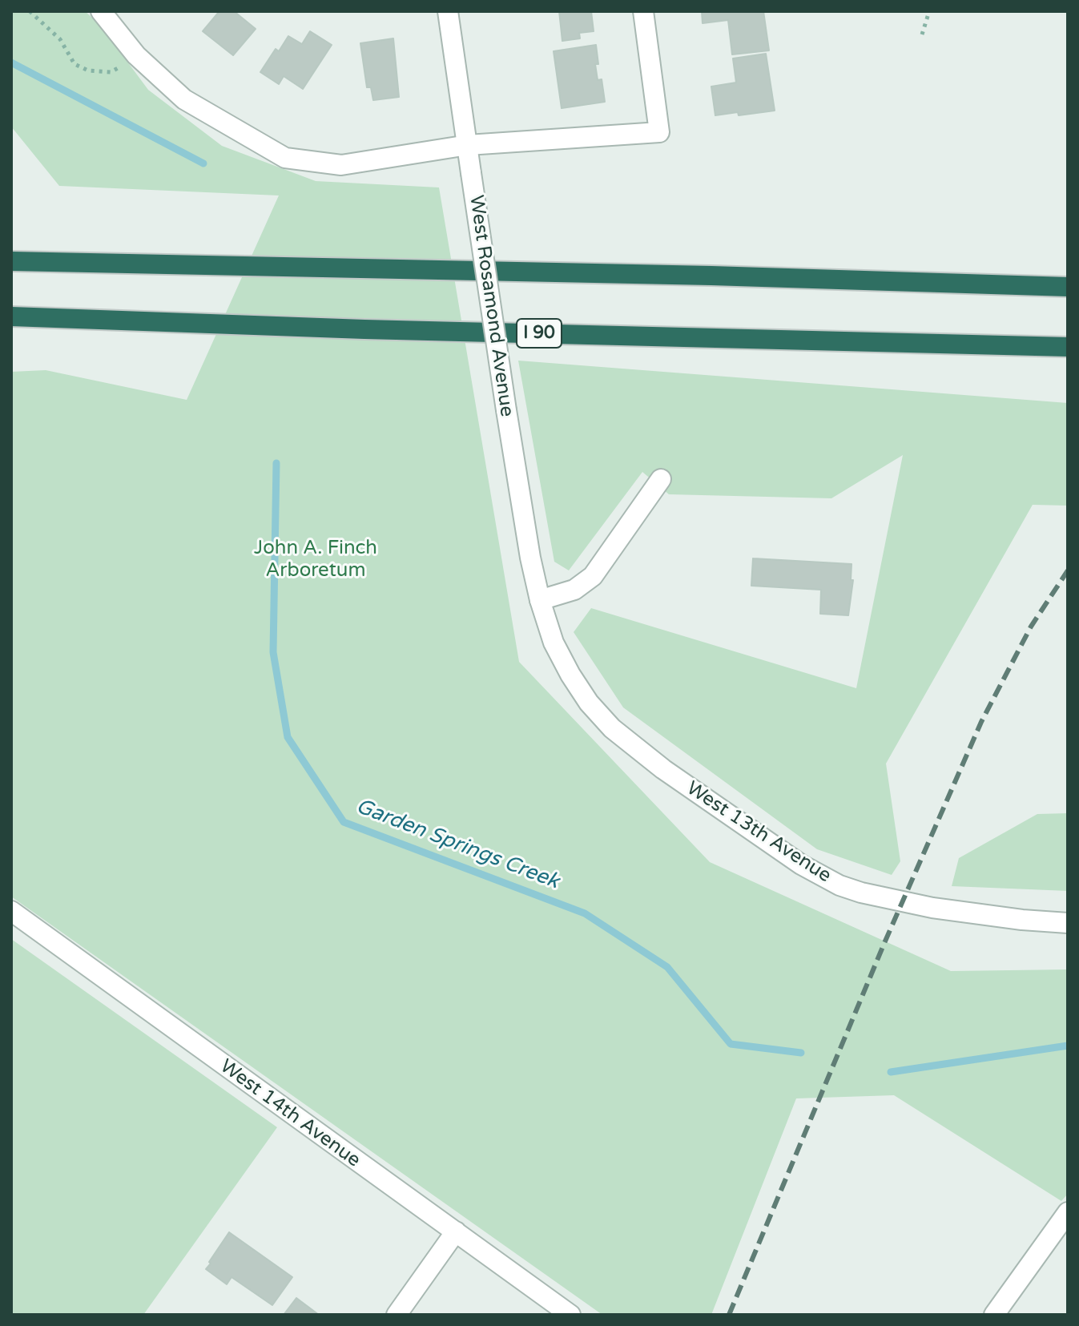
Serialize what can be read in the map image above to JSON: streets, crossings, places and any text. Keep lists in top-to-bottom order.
{
  "streets": {
    "highway": ["I 90"],
    "street": ["West Rosamond Avenue", "West 13th Avenue", "West 14th Avenue"]
  },
  "crossings": [
    ["West Rosamond Avenue", "West 13th Avenue"]
  ],
  "water": ["Garden Springs Creek"],
  "parks": ["John A. Finch Arboretum"]
}
